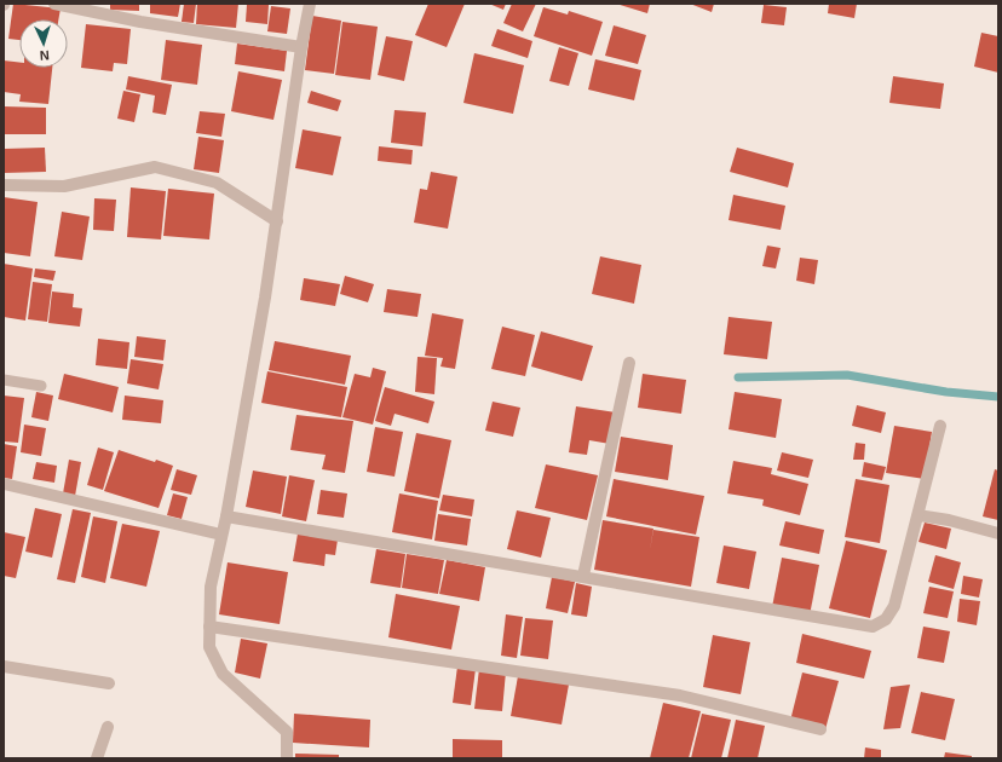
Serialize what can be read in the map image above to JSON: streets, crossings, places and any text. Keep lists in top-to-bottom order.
{
  "north": "bottom"
}
